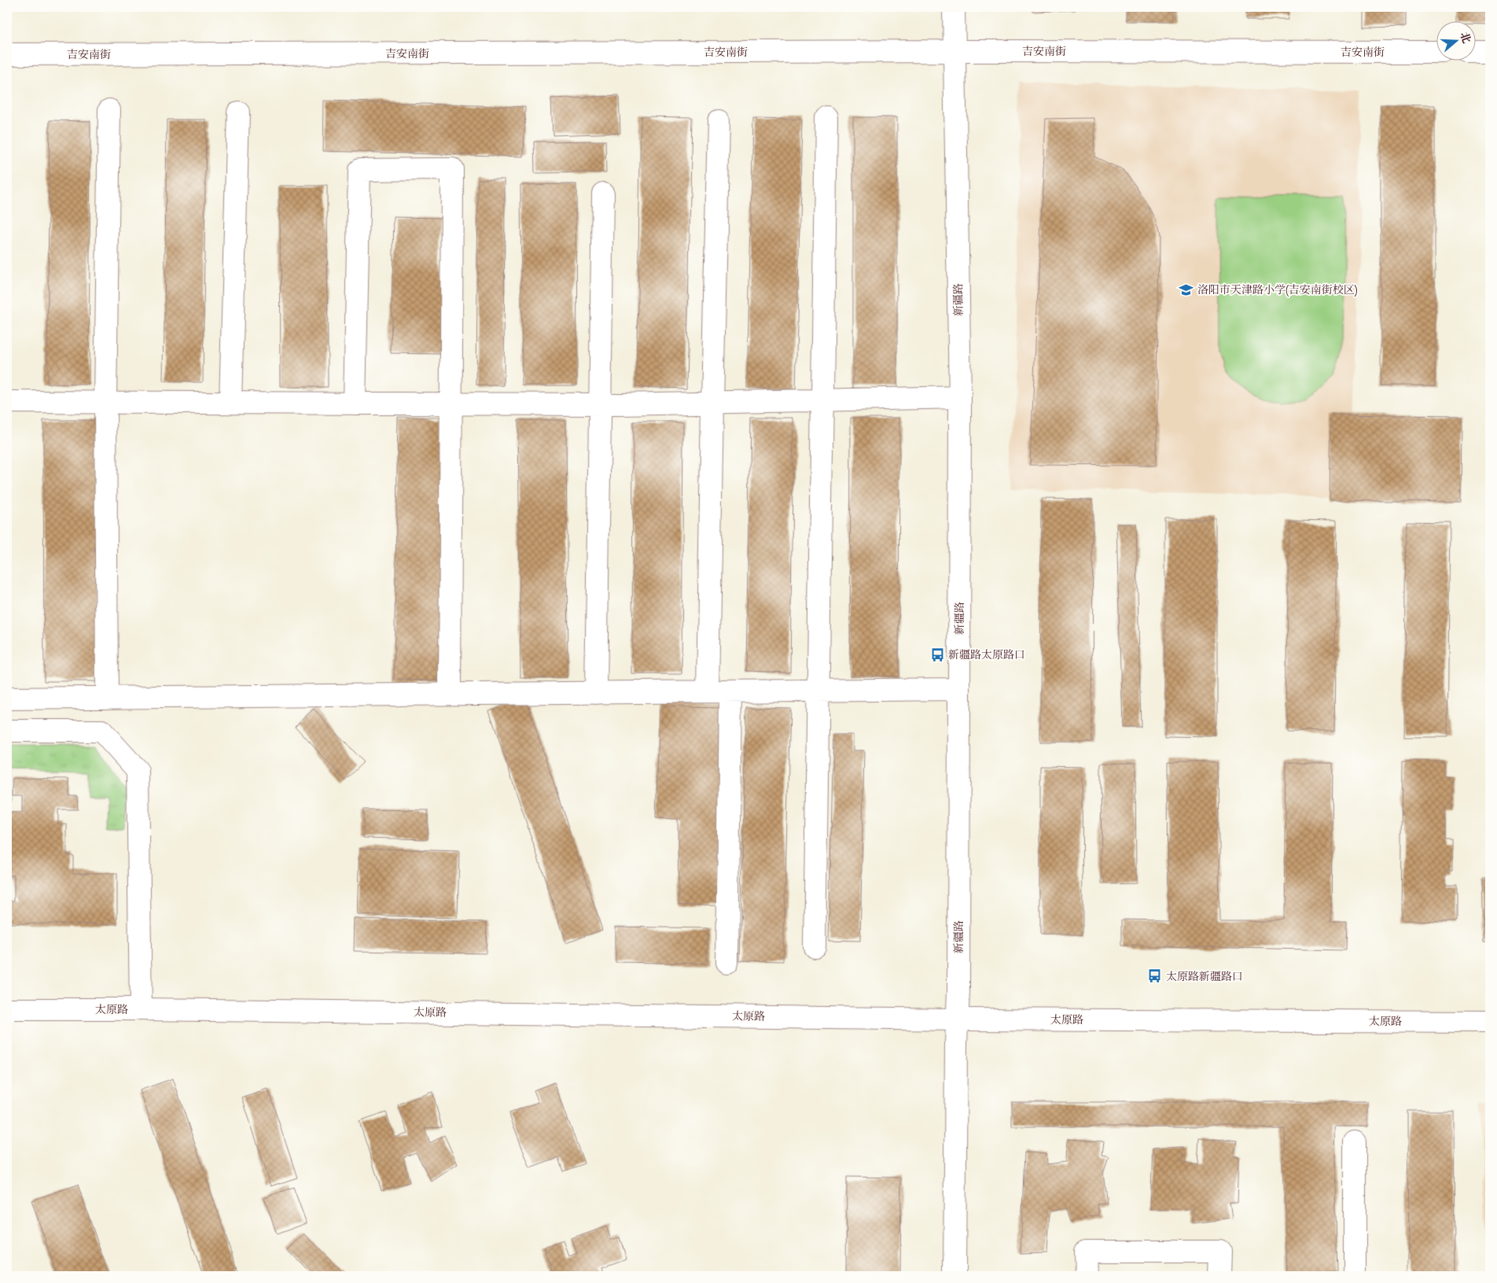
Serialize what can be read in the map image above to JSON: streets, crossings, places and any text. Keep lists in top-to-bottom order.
{
  "streets": {
    "street": ["吉安南街", "新疆路", "太原路"]
  },
  "crossings": [
    ["吉安南街", "新疆路"],
    ["新疆路", "太原路"]
  ],
  "places": {
    "school or university": ["洛阳市天津路小学(吉安南街校区)"],
    "bus stop": ["新疆路太原路口", "太原路新疆路口"]
  },
  "north": "right"
}
